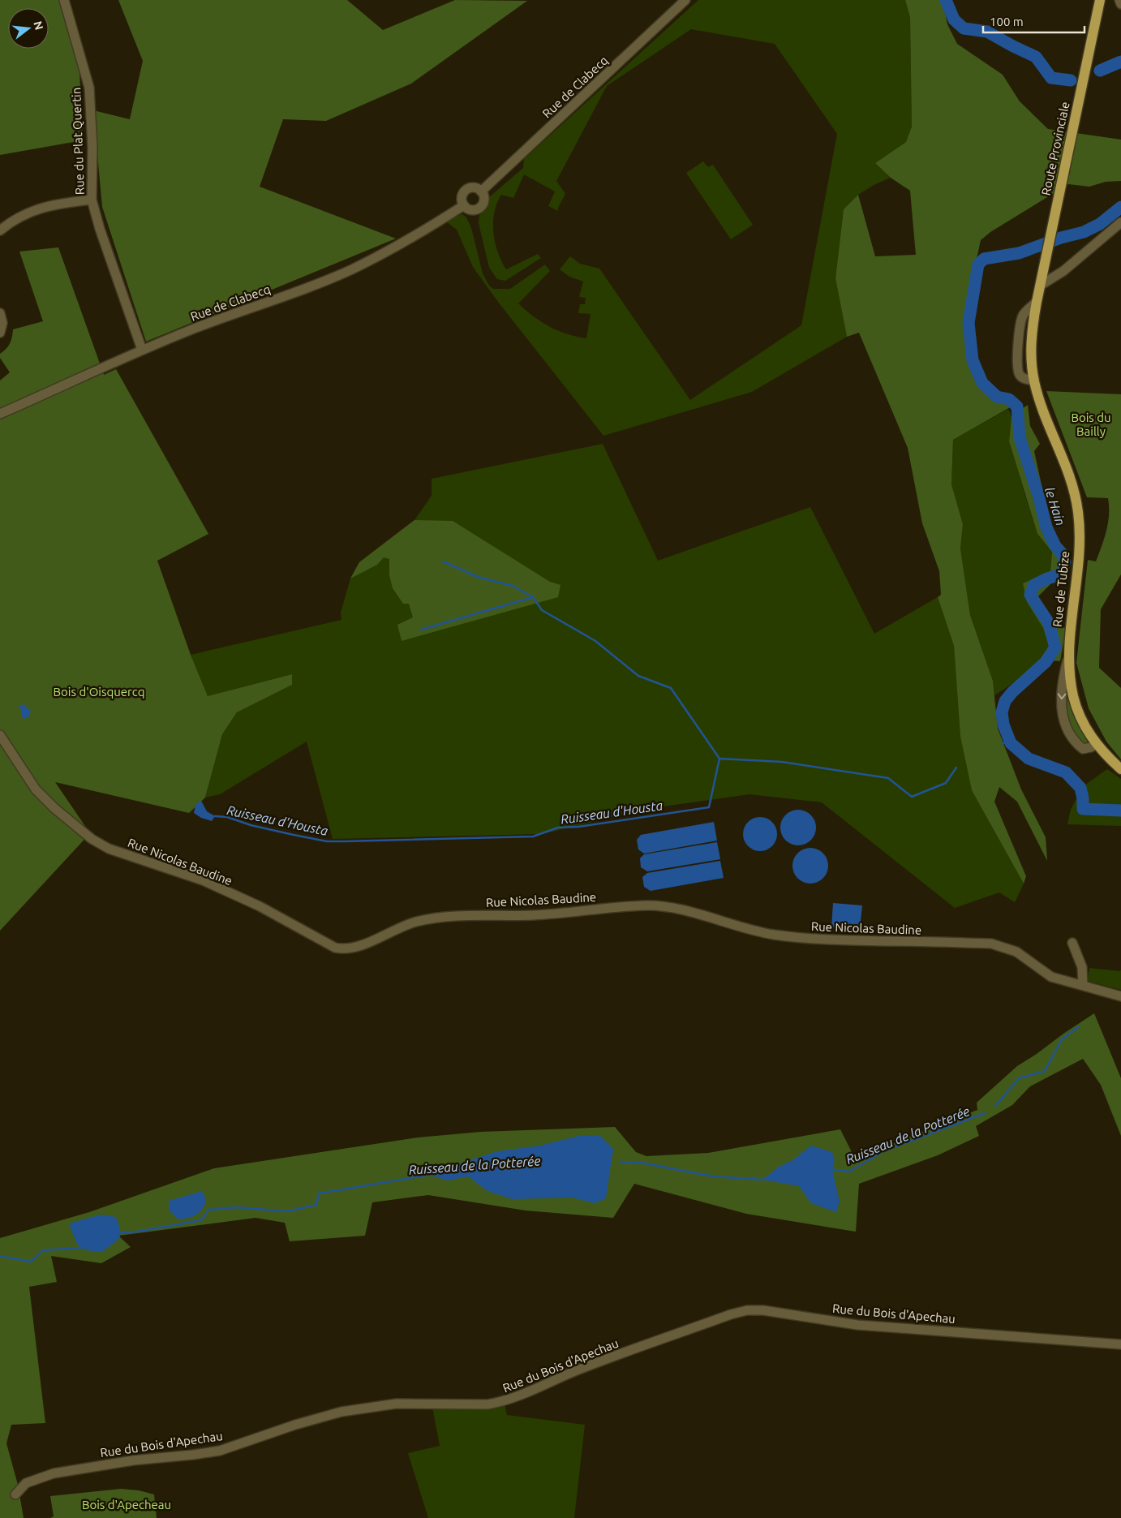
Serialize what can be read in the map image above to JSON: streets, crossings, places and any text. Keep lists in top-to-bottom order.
{
  "streets": {
    "main road": ["Route Provinciale", "Rue de Tubize"],
    "street": [
      "Rue de Clabecq",
      "Rue du Plat Quertin",
      "Rue Nicolas Baudine",
      "Rue du Bois d'Apechau"
    ]
  },
  "crossings": [
    ["Rue de Clabecq", "Rue du Plat Quertin"],
    ["Route Provinciale", "Rue de Tubize"]
  ],
  "water": ["le Hain", "Ruisseau d'Housta", "Ruisseau de la Potterée"],
  "parks": ["Bois du Bailly", "Bois d'Oisquercq", "Bois d'Apecheau"],
  "scale_bar": "100 m",
  "north": "right"
}
